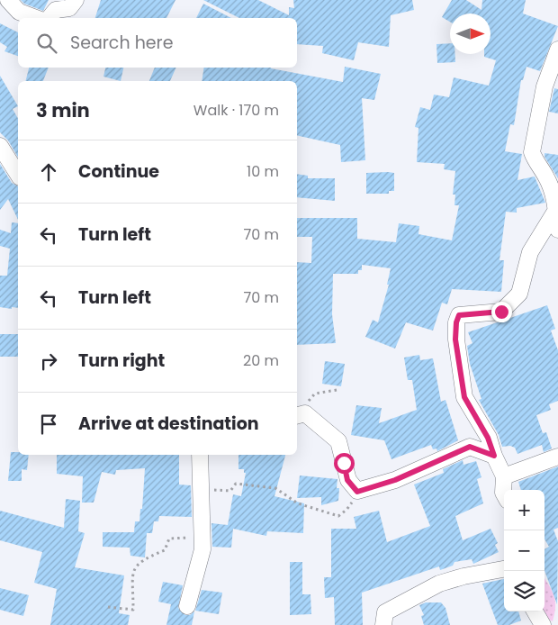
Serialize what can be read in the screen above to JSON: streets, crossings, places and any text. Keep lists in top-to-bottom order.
{
  "north": "right",
  "page": {
    "search": "Search here",
    "heading": ["3 min", "Walk · 170 m"],
    "list": [
      ["Continue", "10 m"],
      ["Turn left", "70 m"],
      ["Turn left", "70 m"],
      ["Turn right", "20 m"],
      "Arrive at destination"
    ],
    "map_buttons": ["+", "−"]
  }
}
